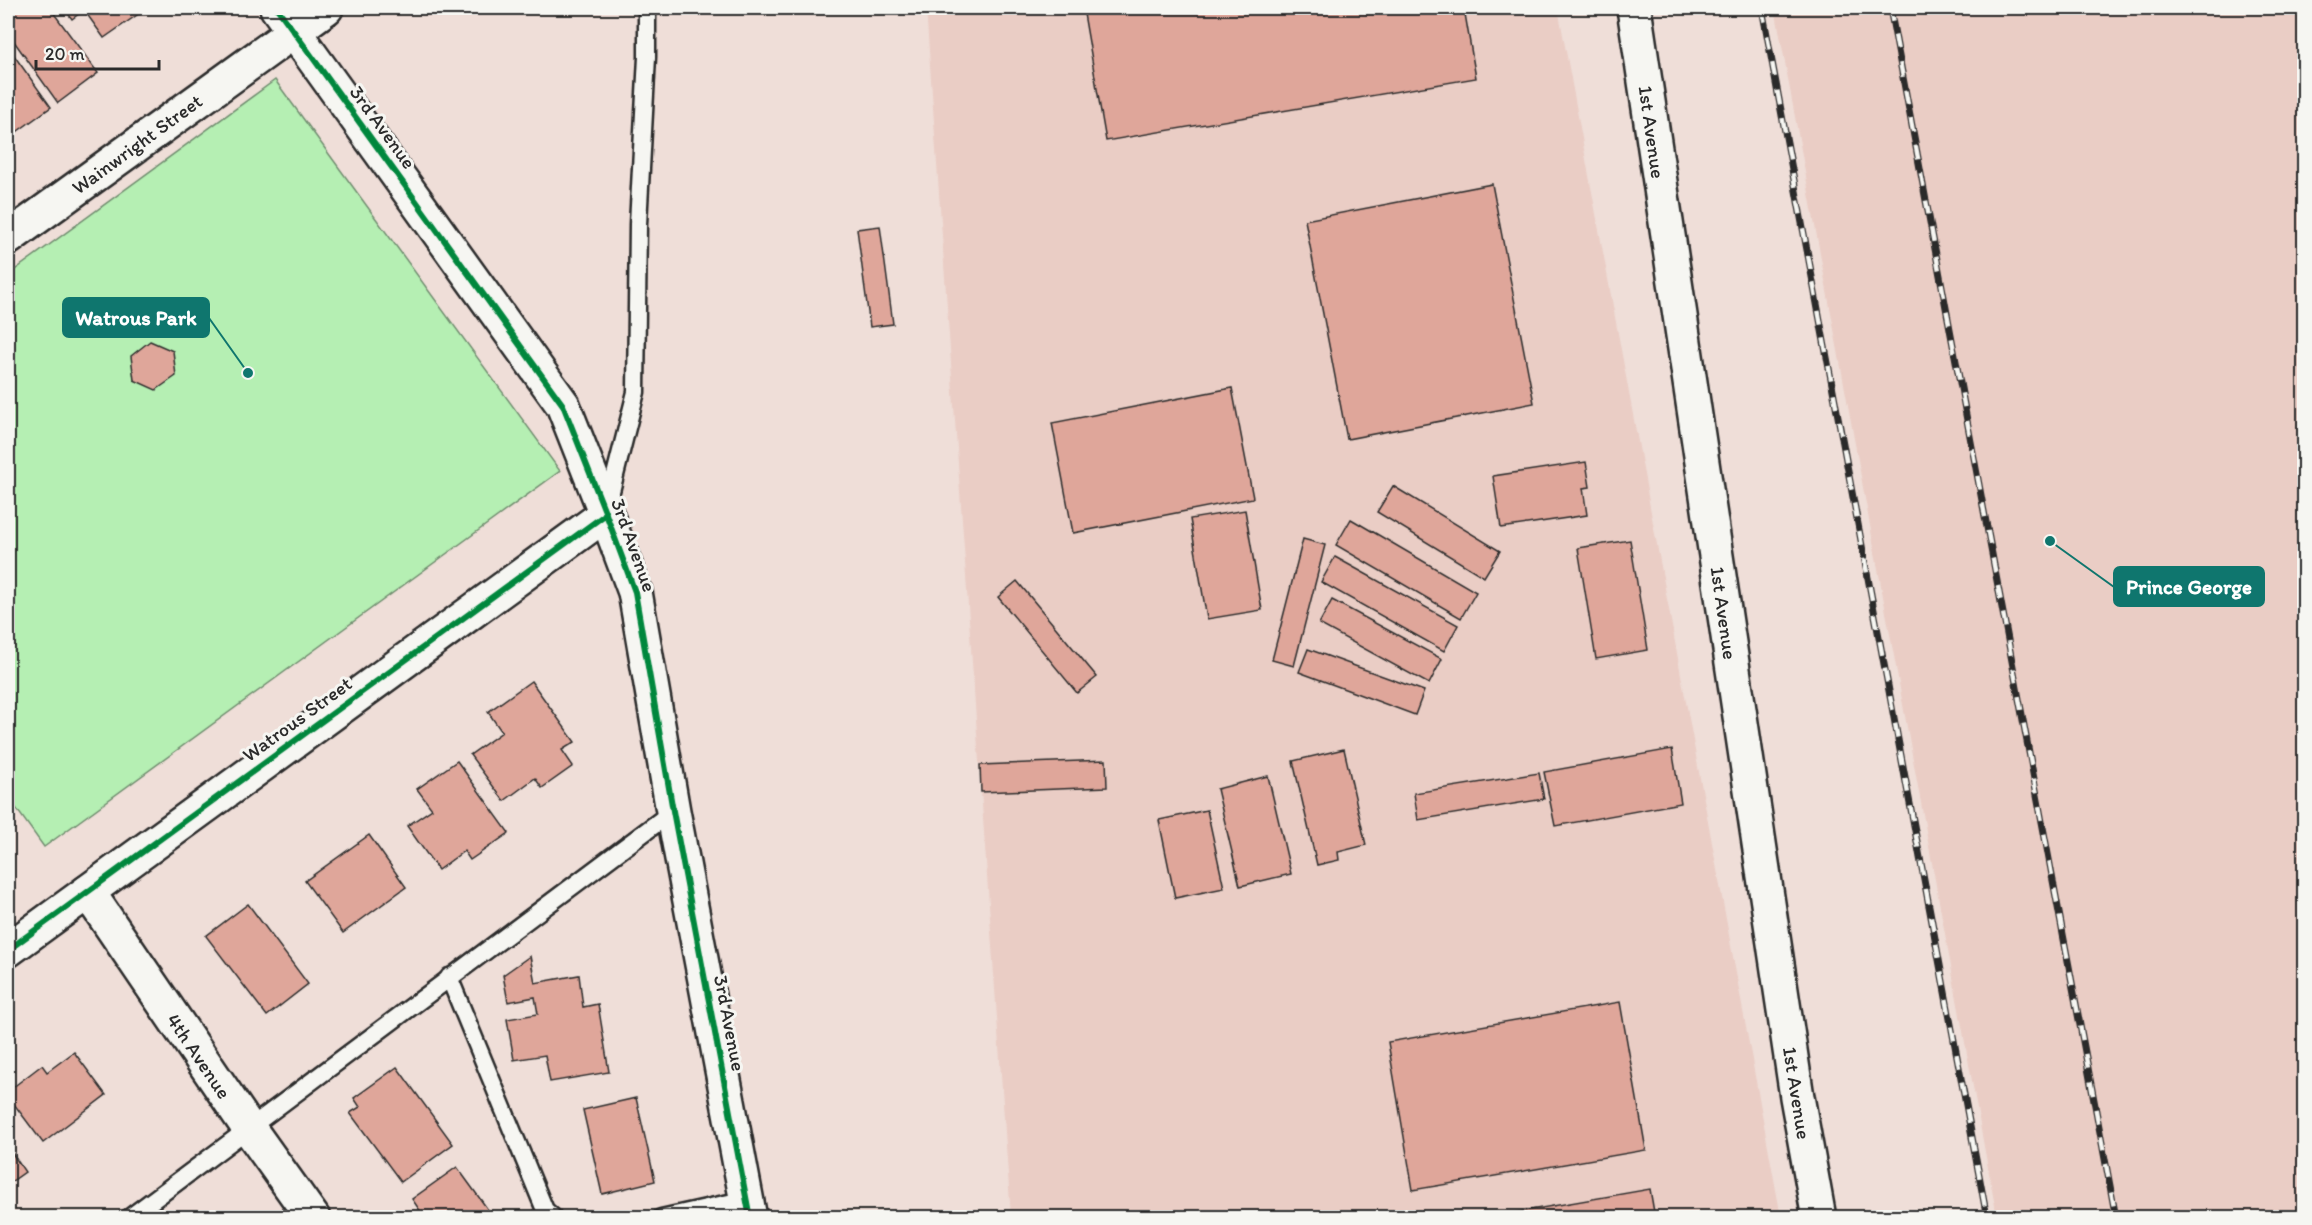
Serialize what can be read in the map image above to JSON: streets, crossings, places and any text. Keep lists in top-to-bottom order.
{
  "streets": {
    "street": [
      "3rd Avenue",
      "1st Avenue",
      "Wainwright Street",
      "Watrous Street",
      "4th Avenue"
    ]
  },
  "crossings": [
    ["3rd Avenue", "Wainwright Street"],
    ["3rd Avenue", "Watrous Street"],
    ["Watrous Street", "4th Avenue"]
  ],
  "places": ["Watrous Park", "Prince George"],
  "scale_bar": "20 m"
}
